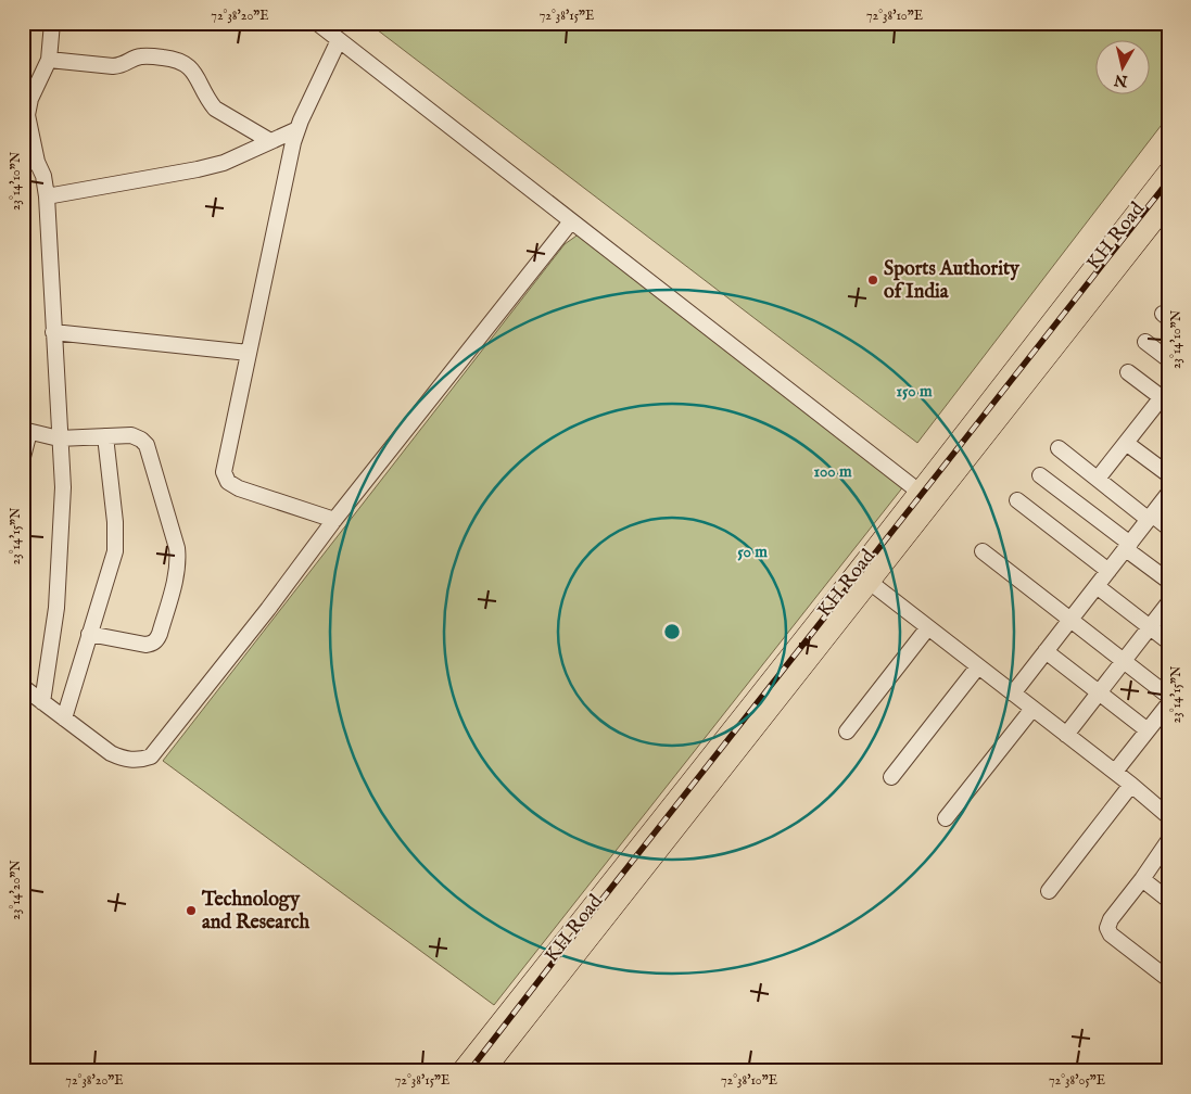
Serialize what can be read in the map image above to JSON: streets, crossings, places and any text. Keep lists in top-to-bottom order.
{
  "streets": {
    "main road": ["KH Road"]
  },
  "places": ["Sports Authority of India", "Technology and Research"],
  "north": "bottom",
  "coordinates": [
    "72°38'20\"E",
    "72°38'15\"E",
    "72°38'10\"E",
    "23°14'10\"N",
    "23°14'15\"N",
    "23°14'20\"N",
    "72°38'05\"E"
  ],
  "rings": ["150 m", "100 m", "50 m"]
}
